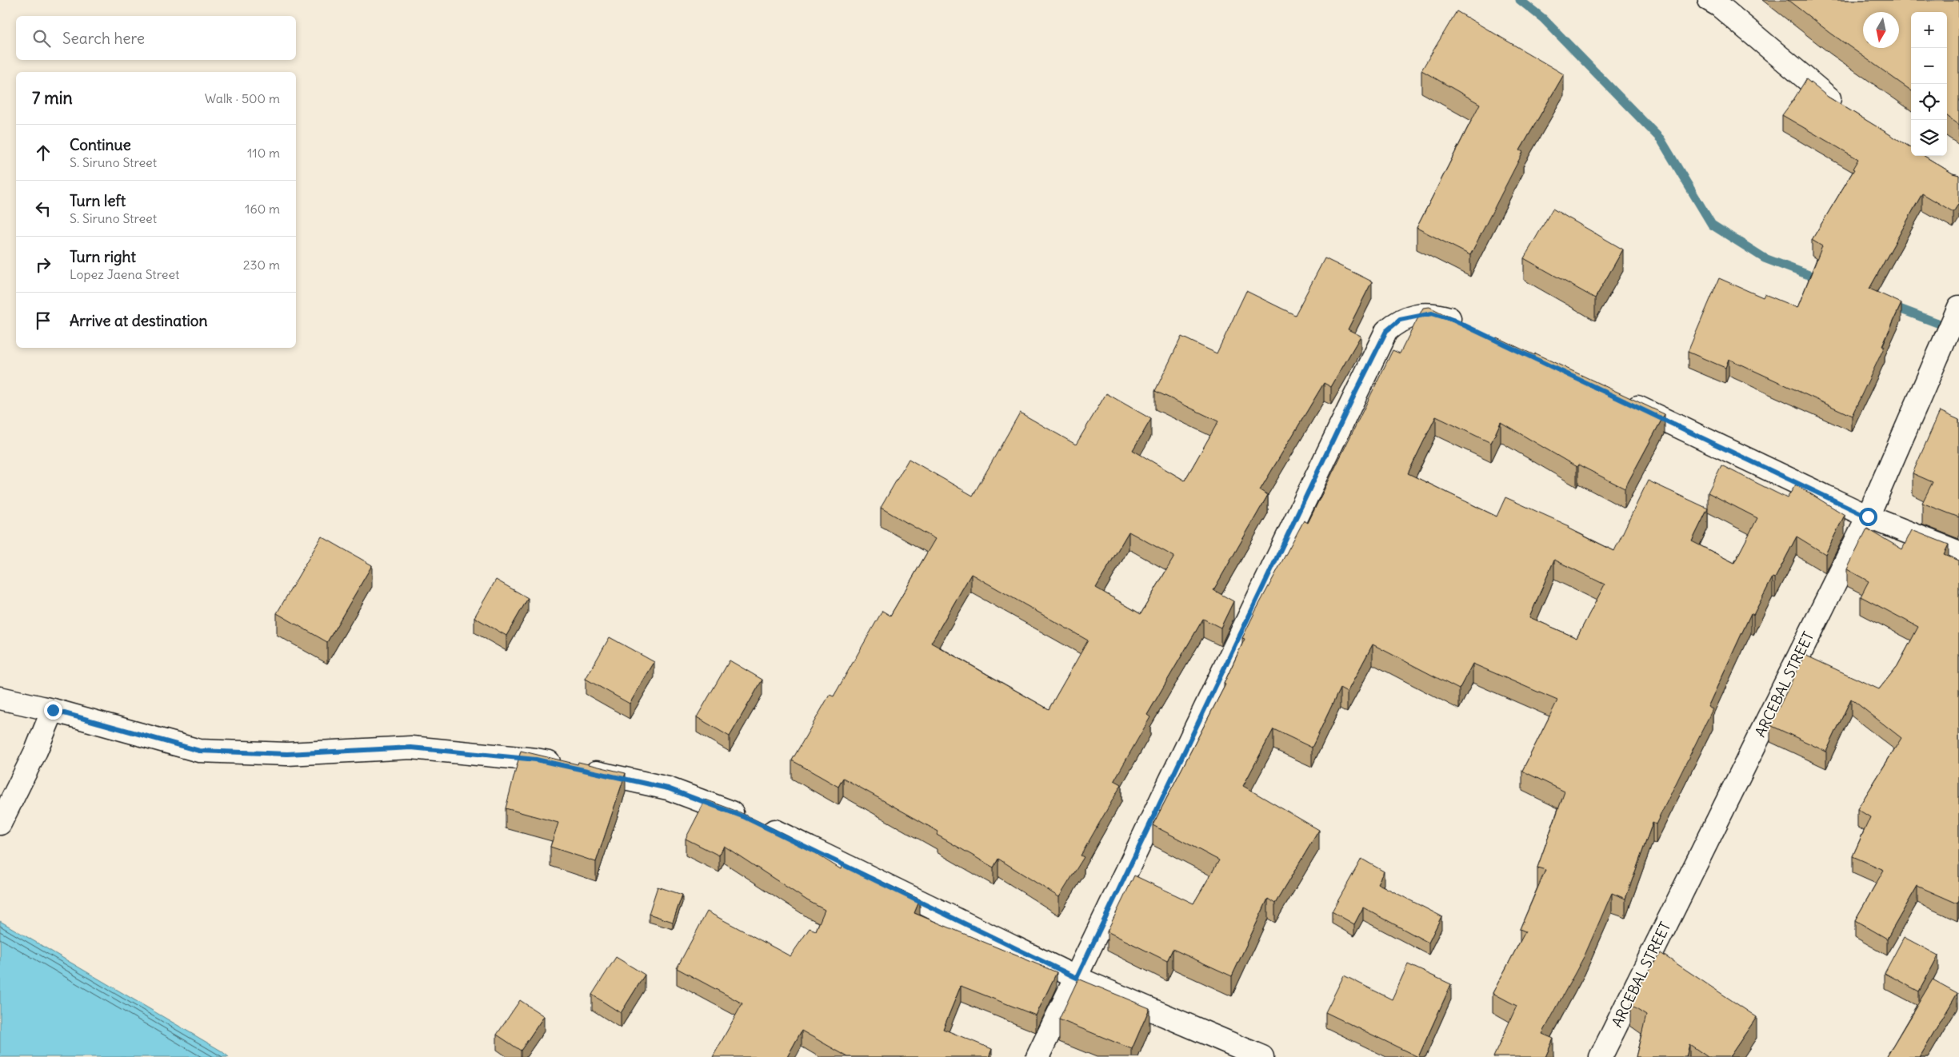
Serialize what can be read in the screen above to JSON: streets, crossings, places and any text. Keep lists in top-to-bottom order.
{
  "streets": {
    "street": ["ARCEBAL STREET"]
  },
  "north": "bottom",
  "page": {
    "map_buttons": ["+", "−"],
    "search": "Search here",
    "heading": ["7 min", "Walk · 500 m"],
    "list": [
      ["Continue", "S. Siruno Street", "110 m"],
      ["Turn left", "S. Siruno Street", "160 m"],
      ["Turn right", "Lopez Jaena Street", "230 m"],
      "Arrive at destination"
    ]
  }
}
